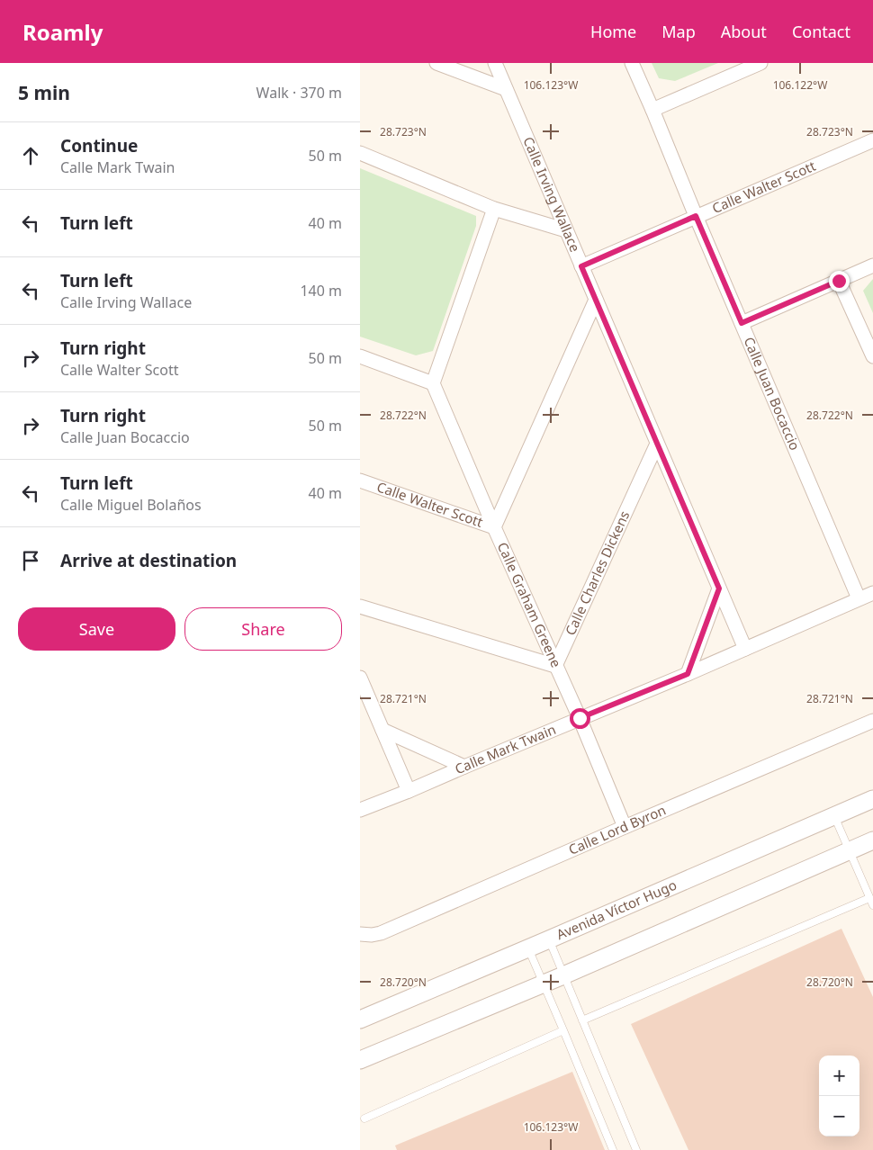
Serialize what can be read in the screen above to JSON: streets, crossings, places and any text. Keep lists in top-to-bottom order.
{
  "streets": {
    "street": [
      "Calle Walter Scott",
      "Calle Irving Wallace",
      "Calle Juan Bocaccio",
      "Calle Charles Dickens",
      "Calle Graham Greene",
      "Calle Mark Twain",
      "Calle Lord Byron",
      "Avenida Víctor Hugo"
    ]
  },
  "crossings": [
    ["Calle Walter Scott", "Calle Irving Wallace"],
    ["Calle Walter Scott", "Calle Juan Bocaccio"],
    ["Calle Walter Scott", "Calle Graham Greene"],
    ["Calle Irving Wallace", "Calle Charles Dickens"],
    ["Calle Irving Wallace", "Calle Mark Twain"],
    ["Calle Juan Bocaccio", "Calle Mark Twain"],
    ["Calle Charles Dickens", "Calle Graham Greene"],
    ["Calle Graham Greene", "Calle Mark Twain"],
    ["Calle Graham Greene", "Calle Lord Byron"]
  ],
  "page": {
    "header": "Roamly",
    "nav": [
      "Home",
      "Map",
      "About",
      "Contact"
    ],
    "heading": ["5 min", "Walk · 370 m"],
    "list": [
      ["Continue", "Calle Mark Twain", "50 m"],
      ["Turn left", "40 m"],
      ["Turn left", "Calle Irving Wallace", "140 m"],
      ["Turn right", "Calle Walter Scott", "50 m"],
      ["Turn right", "Calle Juan Bocaccio", "50 m"],
      ["Turn left", "Calle Miguel Bolaños", "40 m"],
      "Arrive at destination"
    ],
    "buttons": ["Save", "Share"],
    "map_buttons": ["+", "−"]
  },
  "coordinates": [
    "106.123°W",
    "106.122°W",
    "28.723°N",
    "28.722°N",
    "28.721°N",
    "28.720°N"
  ]
}
